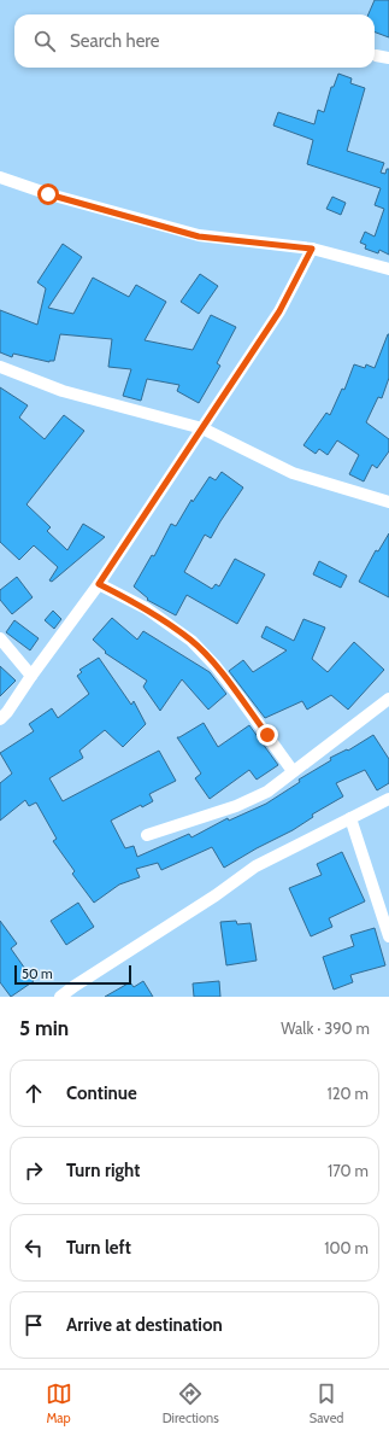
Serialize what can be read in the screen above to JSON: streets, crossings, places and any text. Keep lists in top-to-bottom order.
{
  "scale_bar": "50 m",
  "page": {
    "search": "Search here",
    "scale": "50 m",
    "heading": ["5 min", "Walk · 390 m"],
    "list": [
      ["Continue", "120 m"],
      ["Turn right", "170 m"],
      ["Turn left", "100 m"],
      "Arrive at destination"
    ],
    "nav": ["Map", "Directions", "Saved"]
  }
}
